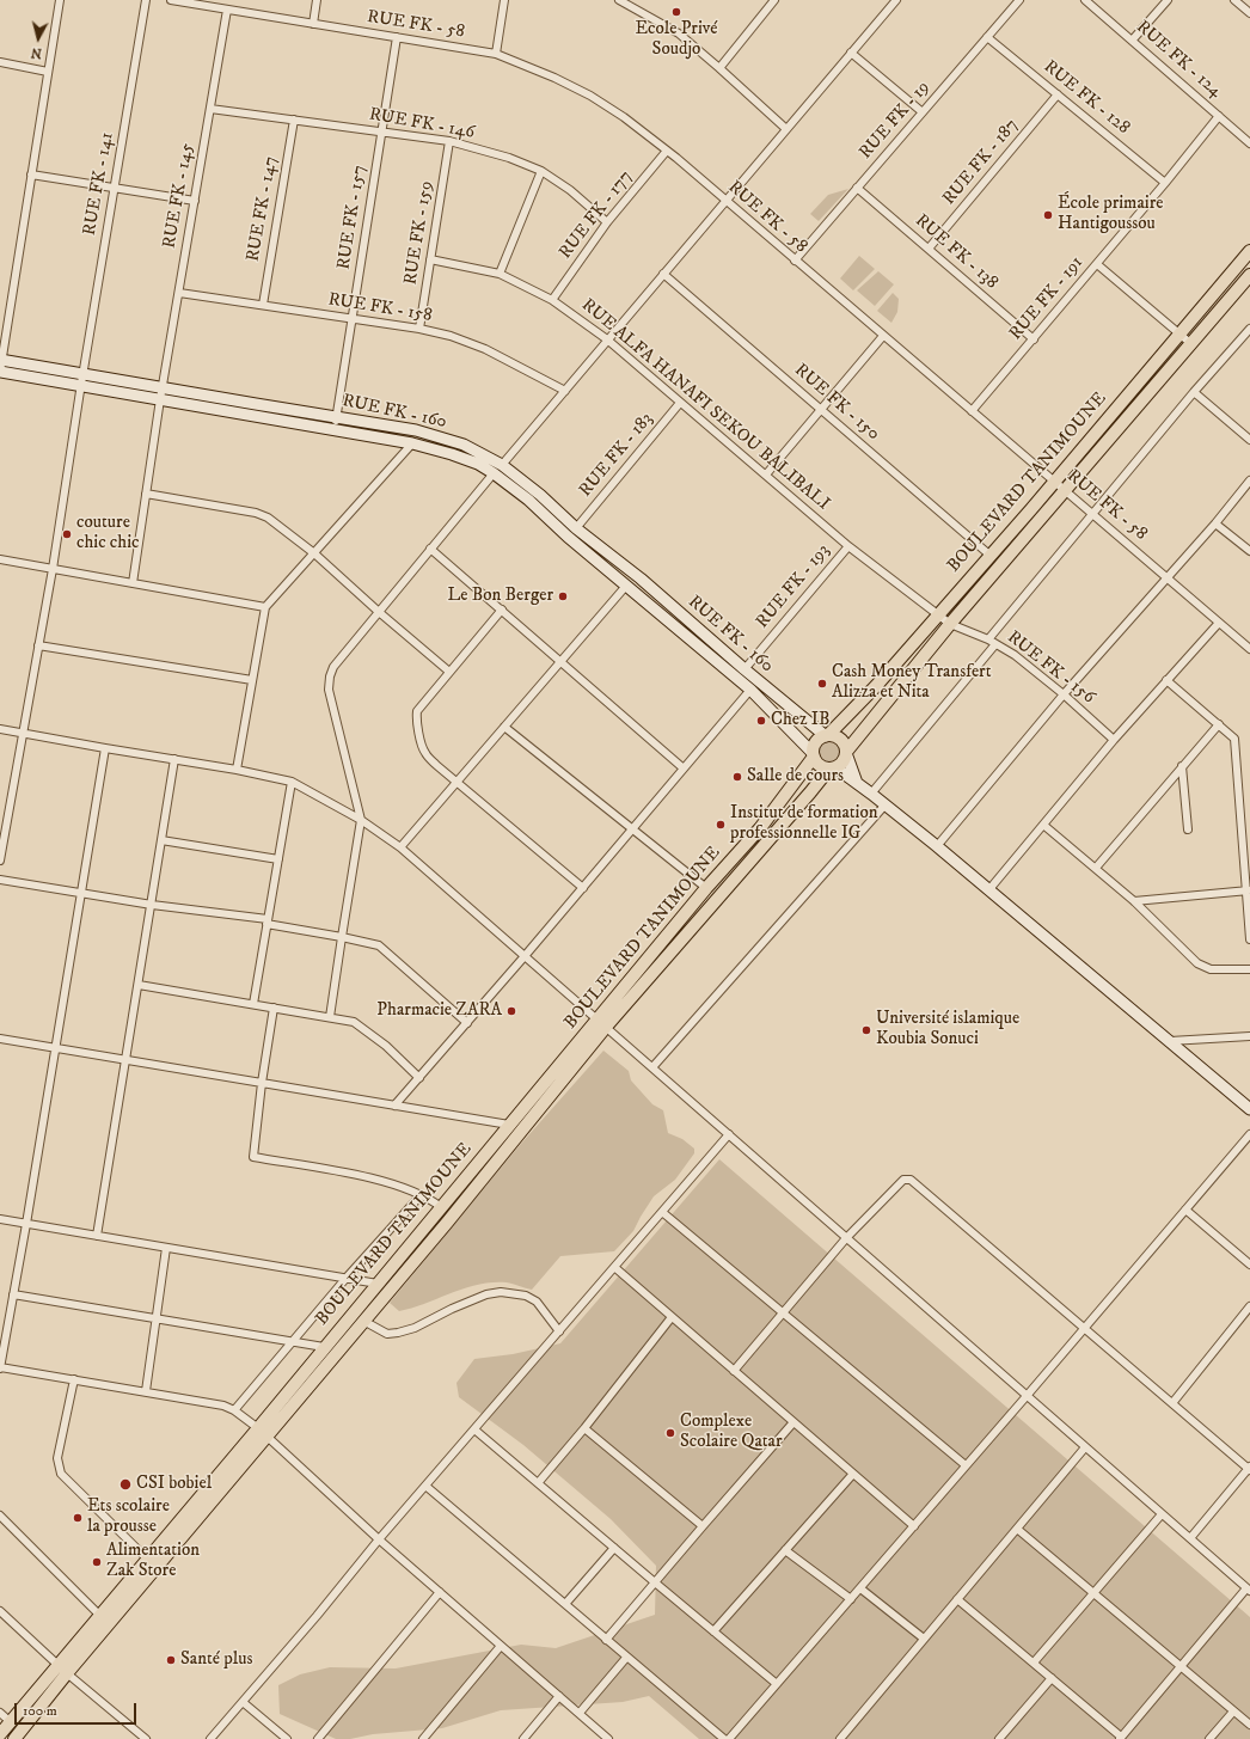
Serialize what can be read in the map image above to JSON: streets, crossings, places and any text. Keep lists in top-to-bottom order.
{
  "streets": {
    "main road": ["RUE FK - 160", "BOULEVARD TANIMOUNE"],
    "street": [
      "RUE FK - 58",
      "RUE FK - 124",
      "RUE FK - 128",
      "RUE FK - 19",
      "RUE FK - 146",
      "RUE FK - 187",
      "RUE FK - 141",
      "RUE FK - 145",
      "RUE FK - 147",
      "RUE FK - 177",
      "RUE FK - 157",
      "RUE FK - 159",
      "RUE FK - 138",
      "RUE FK - 191",
      "RUE FK - 158",
      "RUE FK - 150",
      "RUE ALFA HANAFI SEKOU BALIBALI",
      "RUE FK - 183",
      "RUE FK - 193",
      "RUE FK - 156"
    ]
  },
  "crossings": [
    ["RUE FK - 58", "RUE FK - 19"],
    ["RUE FK - 58", "RUE FK - 145"],
    ["RUE FK - 58", "RUE FK - 177"],
    ["RUE FK - 58", "RUE FK - 157"],
    ["RUE FK - 58", "RUE FK - 191"],
    ["RUE FK - 58", "BOULEVARD TANIMOUNE"],
    ["RUE FK - 124", "RUE FK - 191"],
    ["RUE FK - 128", "RUE FK - 19"],
    ["RUE FK - 128", "RUE FK - 187"],
    ["RUE FK - 128", "RUE FK - 191"],
    ["RUE FK - 19", "RUE FK - 138"],
    ["RUE FK - 146", "RUE FK - 145"],
    ["RUE FK - 146", "RUE FK - 147"],
    ["RUE FK - 146", "RUE FK - 177"],
    ["RUE FK - 146", "RUE FK - 157"],
    ["RUE FK - 146", "RUE FK - 159"],
    ["RUE FK - 187", "RUE FK - 138"],
    ["RUE FK - 141", "RUE FK - 160"],
    ["RUE FK - 145", "RUE FK - 158"],
    ["RUE FK - 145", "RUE FK - 160"],
    ["RUE FK - 147", "RUE FK - 158"],
    ["RUE FK - 177", "RUE ALFA HANAFI SEKOU BALIBALI"],
    ["RUE FK - 157", "RUE FK - 158"],
    ["RUE FK - 157", "RUE FK - 160"],
    ["RUE FK - 159", "RUE FK - 158"],
    ["RUE FK - 159", "RUE ALFA HANAFI SEKOU BALIBALI"],
    ["RUE FK - 138", "RUE FK - 191"],
    ["RUE FK - 150", "BOULEVARD TANIMOUNE"],
    ["RUE ALFA HANAFI SEKOU BALIBALI", "RUE FK - 183"],
    ["RUE ALFA HANAFI SEKOU BALIBALI", "BOULEVARD TANIMOUNE"],
    ["RUE ALFA HANAFI SEKOU BALIBALI", "RUE FK - 193"],
    ["RUE ALFA HANAFI SEKOU BALIBALI", "RUE FK - 156"],
    ["RUE FK - 160", "RUE FK - 183"],
    ["RUE FK - 160", "BOULEVARD TANIMOUNE"],
    ["RUE FK - 160", "RUE FK - 193"],
    ["BOULEVARD TANIMOUNE", "RUE FK - 156"]
  ],
  "places": [
    "Ecole Privé Soudjo",
    "École primaire Hantigoussou",
    "couture chic chic",
    "Le Bon Berger",
    "Cash Money Transfert Alizza et Nita",
    "Chez IB",
    "Salle de cours",
    "Institut de formation professionnelle IG",
    "Pharmacie ZARA",
    "Université islamique Koubia Sonuci",
    "Complexe Scolaire Qatar",
    "CSI bobiel",
    "Ets scolaire la prousse",
    "Alimentation Zak Store",
    "Santé plus"
  ],
  "scale_bar": "100 m",
  "north": "bottom"
}
